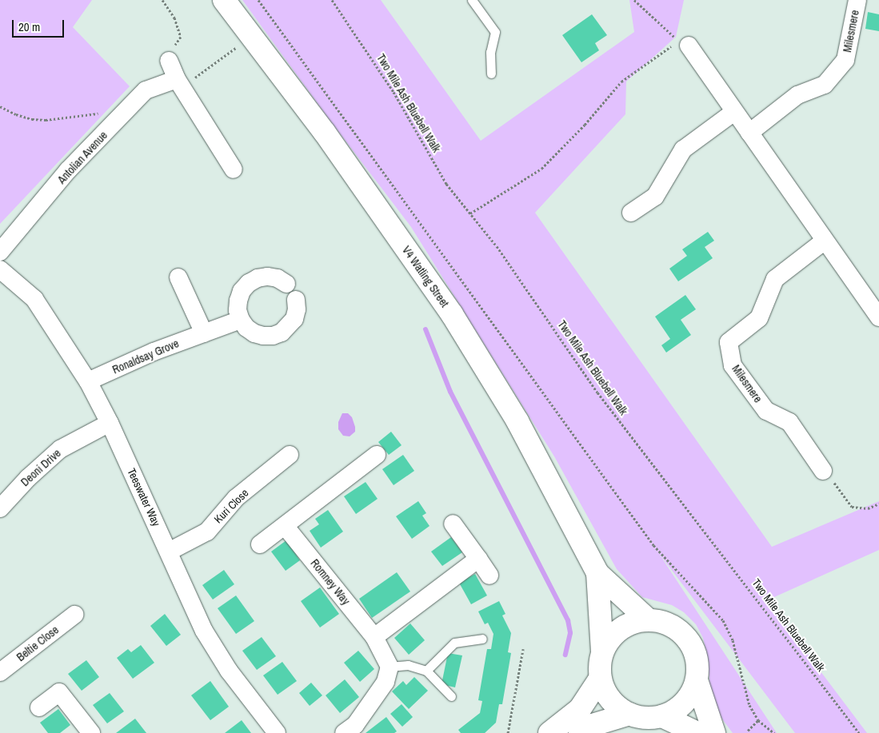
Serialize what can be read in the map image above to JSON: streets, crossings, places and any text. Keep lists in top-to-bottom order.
{
  "streets": {
    "street": [
      "Milesmere",
      "Antolian Avenue",
      "V4 Watling Street",
      "Ronaldsay Grove",
      "Deoni Drive",
      "Teeswater Way",
      "Kuri Close",
      "Romney Way",
      "Beltie Close"
    ],
    "path": ["Two Mile Ash Bluebell Walk"]
  },
  "crossings": [
    ["Ronaldsay Grove", "Teeswater Way"],
    ["Deoni Drive", "Teeswater Way"],
    ["Teeswater Way", "Kuri Close"]
  ],
  "scale_bar": "20 m"
}
